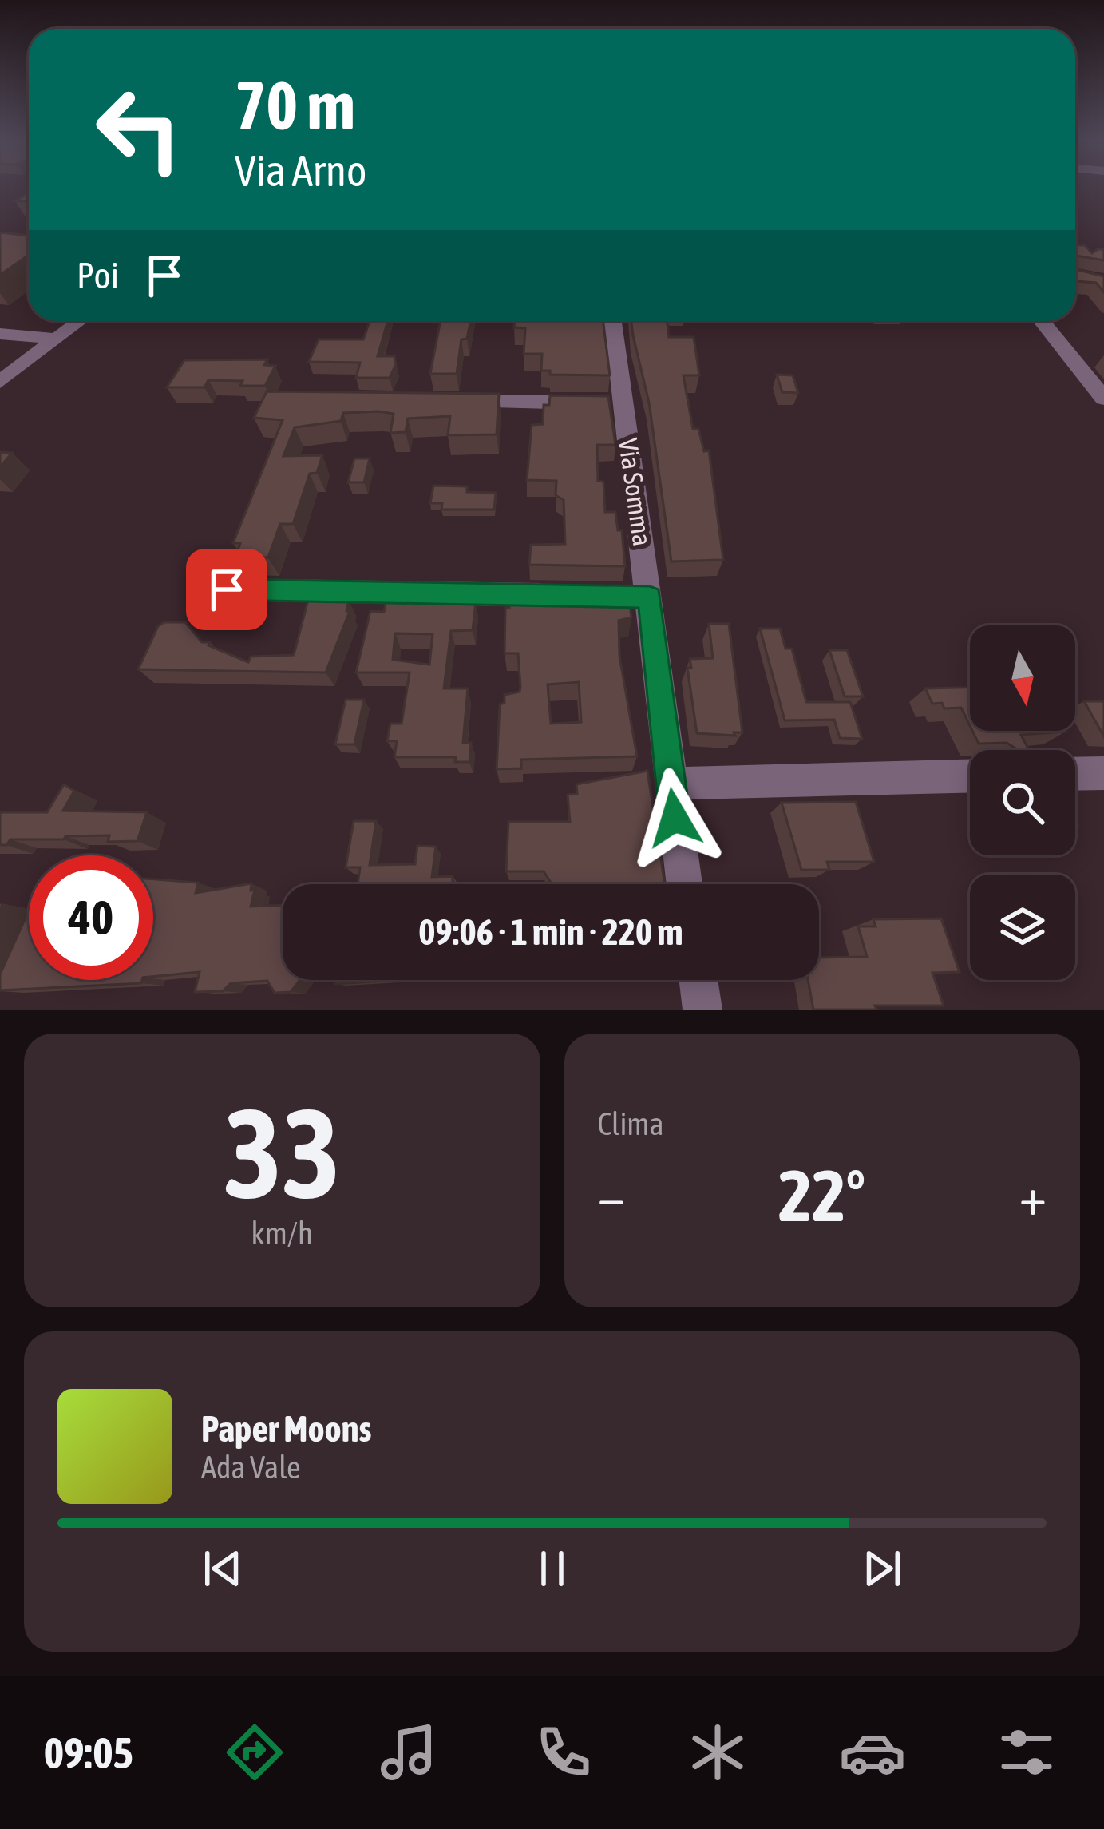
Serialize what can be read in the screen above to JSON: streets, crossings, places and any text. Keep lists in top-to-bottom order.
{
  "streets": {
    "street": ["Via Somma"]
  },
  "north": "bottom",
  "page": {
    "turn": ["70 m", "Via Arno"],
    "then": "Poi",
    "limit": "40",
    "trip": "09:06 · 1 min · 220 m",
    "tile": [
      ["33", "km/h"],
      "Clima"
    ],
    "heat": ["−", "22°", "+"],
    "song": ["Paper Moons", "Ada Vale"],
    "tabs": "09:05"
  }
}
